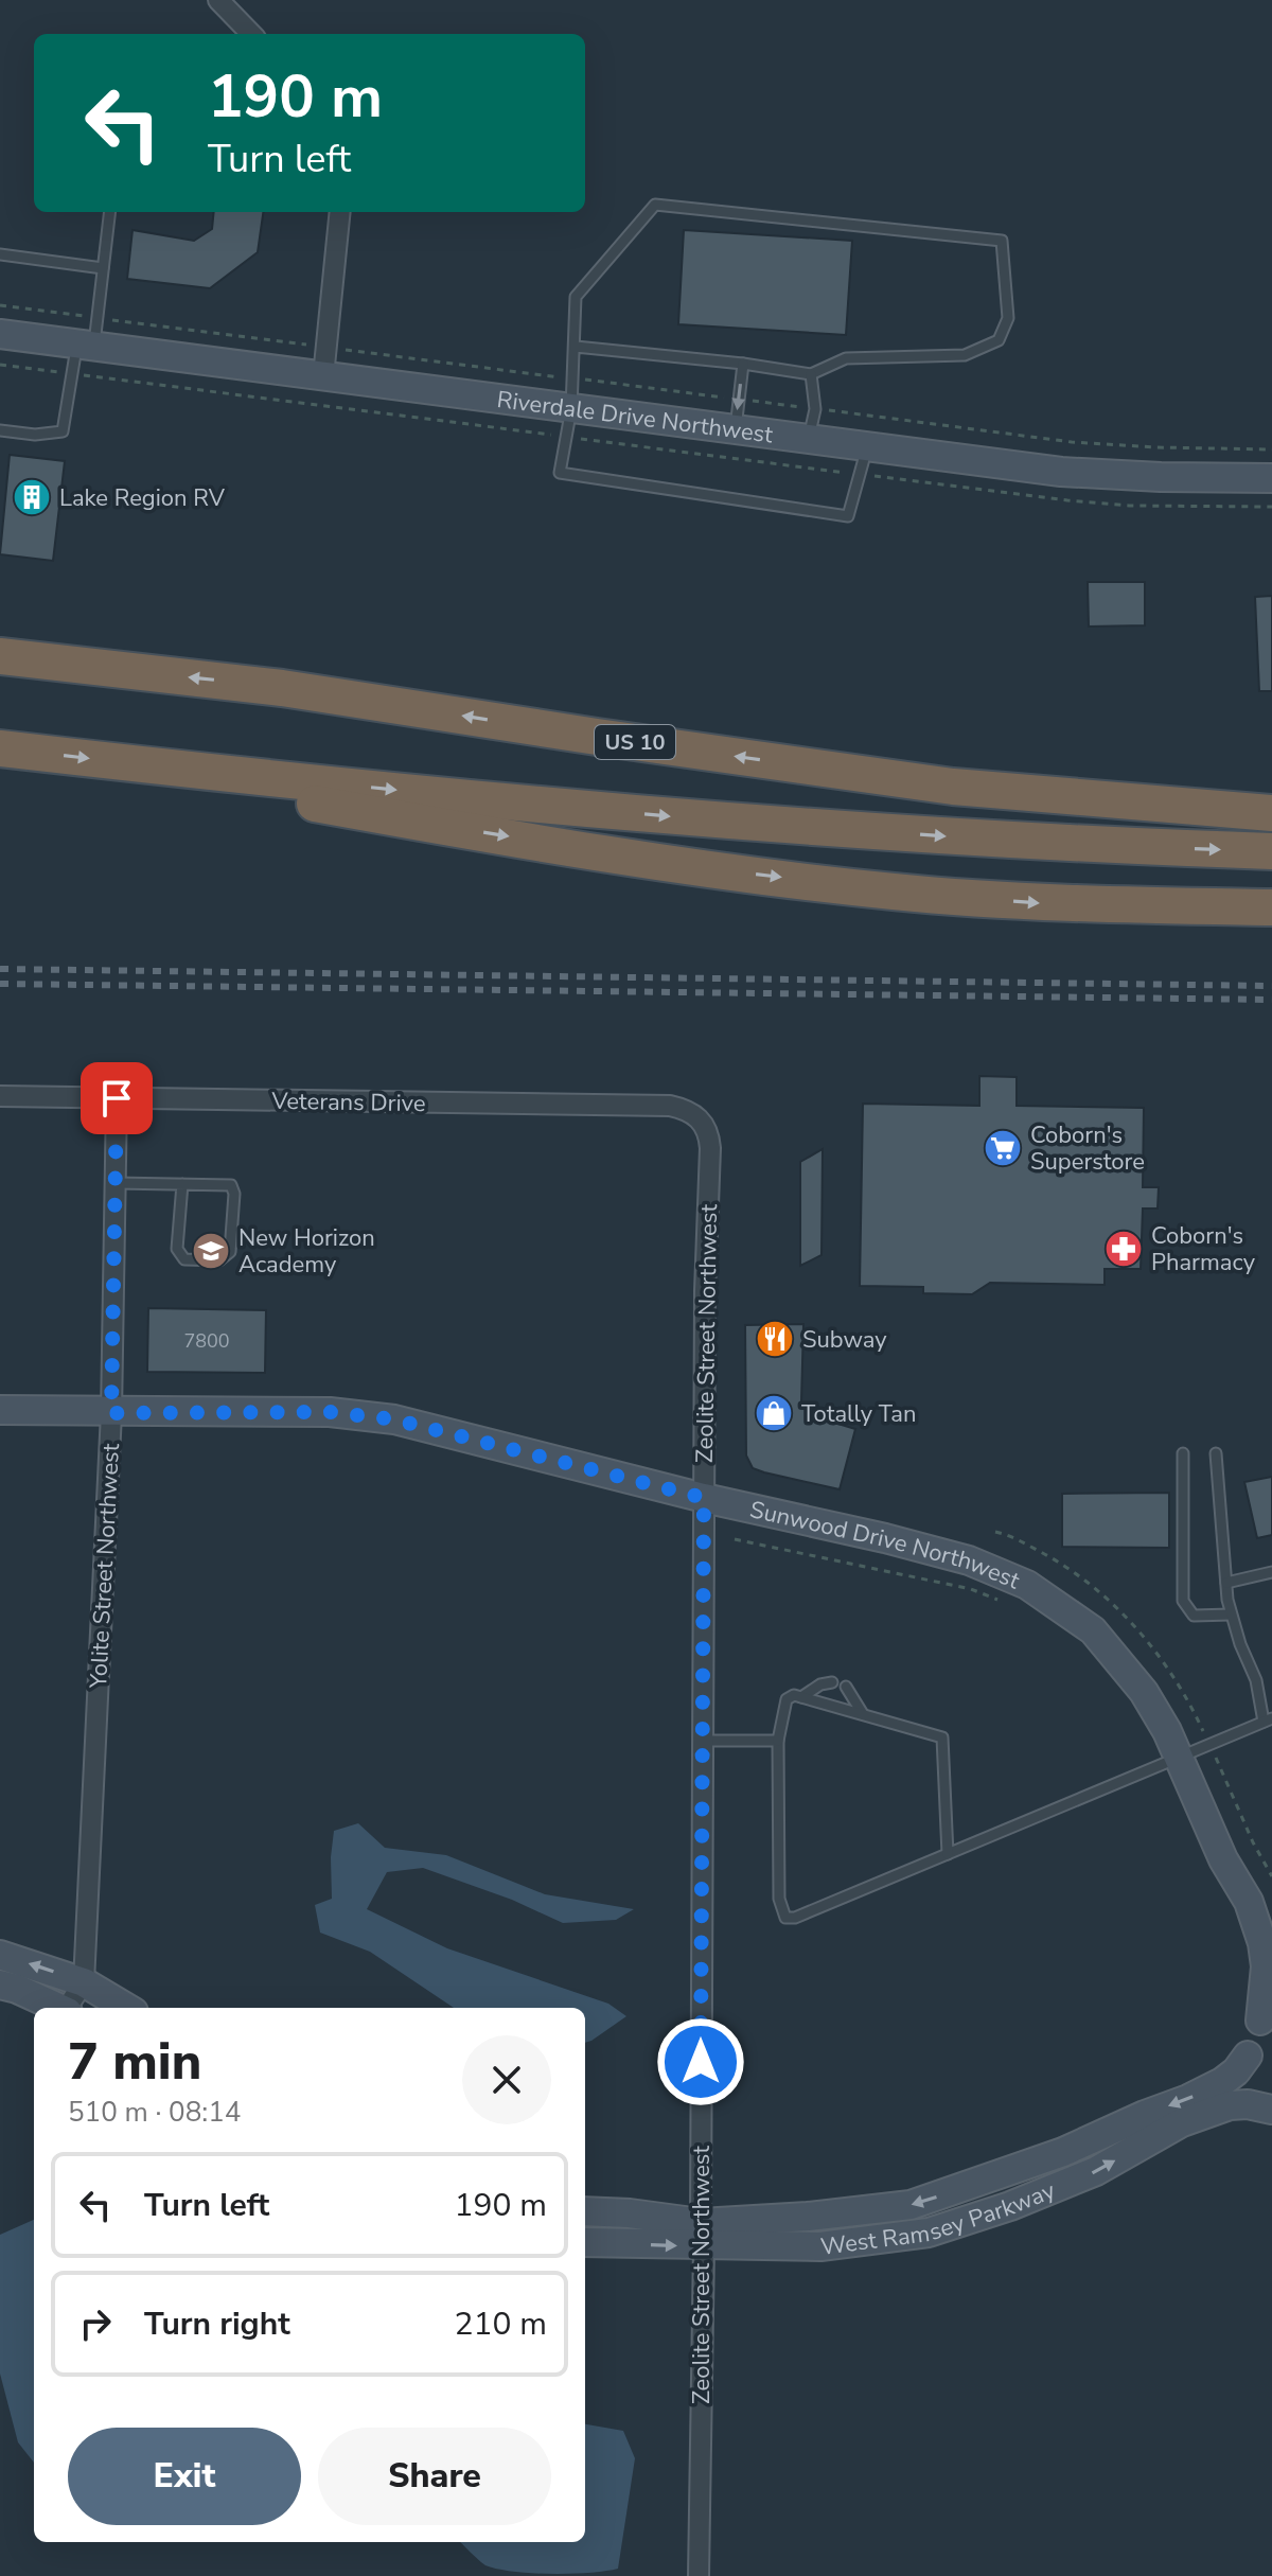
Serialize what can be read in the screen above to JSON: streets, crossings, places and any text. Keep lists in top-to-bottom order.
{
  "streets": {
    "highway": ["US 10"],
    "street": [
      "Riverdale Drive Northwest",
      "Veterans Drive",
      "Zeolite Street Northwest",
      "Sunwood Drive Northwest",
      "Yolite Street Northwest",
      "West Ramsey Parkway"
    ]
  },
  "crossings": [
    ["Veterans Drive", "Zeolite Street Northwest"],
    ["Veterans Drive", "Yolite Street Northwest"],
    ["Zeolite Street Northwest", "Sunwood Drive Northwest"],
    ["Zeolite Street Northwest", "West Ramsey Parkway"],
    ["Sunwood Drive Northwest", "Yolite Street Northwest"]
  ],
  "places": {
    "building": ["Lake Region RV"],
    "supermarket": ["Coborn's Superstore"],
    "pharmacy": ["Coborn's Pharmacy"],
    "school or university": ["New Horizon Academy"],
    "restaurant": ["Subway"],
    "shop": ["Totally Tan"]
  },
  "house_numbers": ["7800"],
  "page": {
    "turn": ["190 m", "Turn left"],
    "heading": ["7 min", "510 m · 08:14"],
    "list": [
      {
        "name": "Turn left",
        "value": "190 m"
      },
      {
        "name": "Turn right",
        "value": "210 m"
      }
    ],
    "buttons": ["Exit", "Share"]
  }
}
